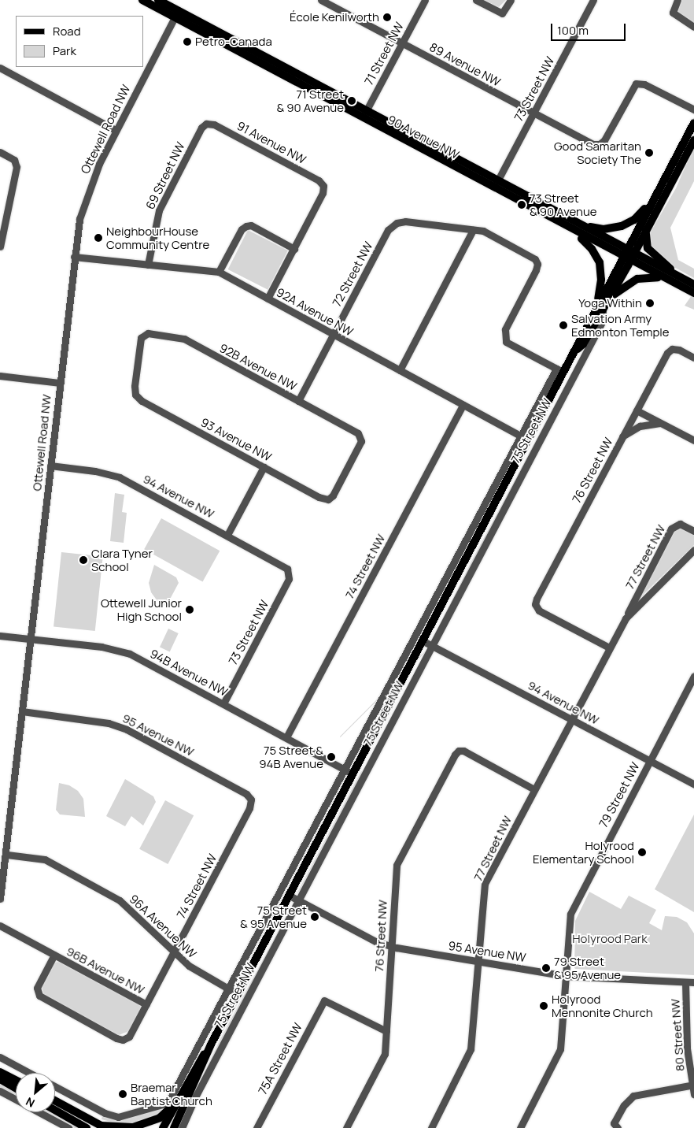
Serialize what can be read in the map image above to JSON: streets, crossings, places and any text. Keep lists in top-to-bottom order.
{
  "streets": {
    "main road": ["90 Avenue NW", "75 Street NW"],
    "street": [
      "71 Street NW",
      "89 Avenue NW",
      "73 Street NW",
      "Ottewell Road NW",
      "91 Avenue NW",
      "69 Street NW",
      "72 Street NW",
      "92A Avenue NW",
      "92B Avenue NW",
      "93 Avenue NW",
      "76 Street NW",
      "94 Avenue NW",
      "77 Street NW",
      "74 Street NW",
      "94B Avenue NW",
      "95 Avenue NW",
      "79 Street NW",
      "96A Avenue NW",
      "96B Avenue NW",
      "80 Street NW",
      "75A Street NW"
    ]
  },
  "crossings": [
    ["71 Street NW", "89 Avenue NW"],
    ["71 Street NW", "90 Avenue NW"],
    ["89 Avenue NW", "73 Street NW"],
    ["73 Street NW", "90 Avenue NW"],
    ["73 Street NW", "94 Avenue NW"],
    ["73 Street NW", "94B Avenue NW"],
    ["Ottewell Road NW", "90 Avenue NW"],
    ["Ottewell Road NW", "92A Avenue NW"],
    ["Ottewell Road NW", "94 Avenue NW"],
    ["Ottewell Road NW", "94B Avenue NW"],
    ["Ottewell Road NW", "95 Avenue NW"],
    ["Ottewell Road NW", "96A Avenue NW"],
    ["90 Avenue NW", "75 Street NW"],
    ["91 Avenue NW", "69 Street NW"],
    ["69 Street NW", "92A Avenue NW"],
    ["72 Street NW", "92A Avenue NW"],
    ["72 Street NW", "92B Avenue NW"],
    ["92A Avenue NW", "75 Street NW"],
    ["92A Avenue NW", "74 Street NW"],
    ["92B Avenue NW", "93 Avenue NW"],
    ["75 Street NW", "94 Avenue NW"],
    ["75 Street NW", "94B Avenue NW"],
    ["75 Street NW", "95 Avenue NW"],
    ["75 Street NW", "96A Avenue NW"],
    ["76 Street NW", "77 Street NW"],
    ["76 Street NW", "95 Avenue NW"],
    ["76 Street NW", "75A Street NW"],
    ["94 Avenue NW", "77 Street NW"],
    ["94 Avenue NW", "79 Street NW"],
    ["77 Street NW", "95 Avenue NW"],
    ["74 Street NW", "94B Avenue NW"],
    ["74 Street NW", "95 Avenue NW"],
    ["74 Street NW", "96A Avenue NW"],
    ["74 Street NW", "96B Avenue NW"],
    ["95 Avenue NW", "79 Street NW"],
    ["95 Avenue NW", "80 Street NW"]
  ],
  "parks": ["Holyrood Park"],
  "places": [
    "École Kenilworth",
    "Petro-Canada",
    "71 Street & 90 Avenue",
    "Good Samaritan Society The",
    "73 Street & 90 Avenue",
    "NeighbourHouse Community Centre",
    "Yoga Within",
    "Salvation Army Edmonton Temple",
    "Clara Tyner School",
    "Ottewell Junior High School",
    "75 Street & 94B Avenue",
    "Holyrood Elementary School",
    "75 Street & 95 Avenue",
    "79 Street & 95 Avenue",
    "Holyrood Mennonite Church",
    "Braemar Baptist Church"
  ],
  "legend": ["Road", "Park"],
  "scale_bar": "100 m",
  "north": "bottom left"
}
